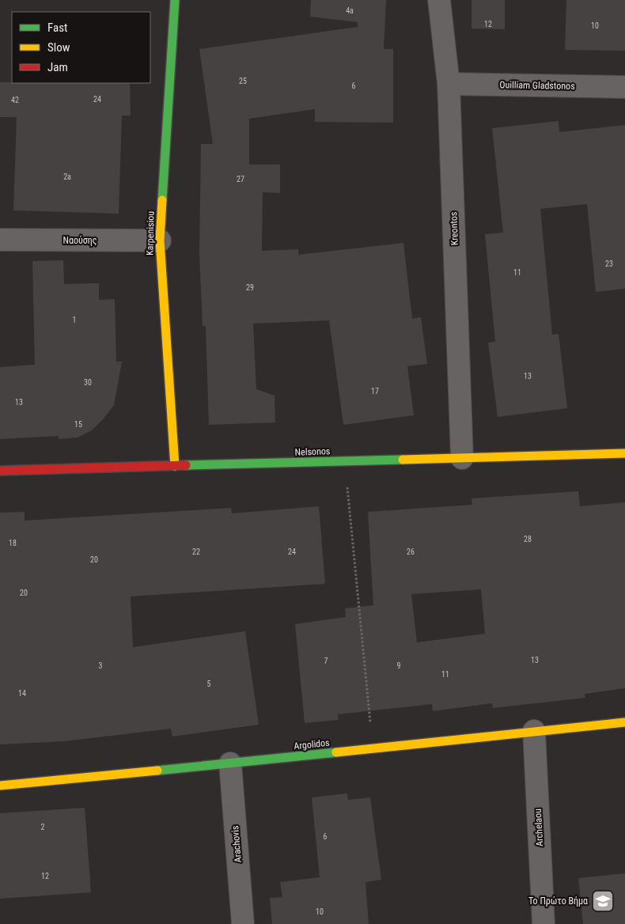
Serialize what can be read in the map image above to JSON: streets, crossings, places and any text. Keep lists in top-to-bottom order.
{
  "streets": {
    "street": [
      "Ouilliam Gladstonos",
      "Kreontos",
      "Karpenisiou",
      "Ναούσης",
      "Nelsonos",
      "Argolidos",
      "Archelaou",
      "Arachovis"
    ]
  },
  "crossings": [
    ["Ouilliam Gladstonos", "Kreontos"],
    ["Kreontos", "Nelsonos"],
    ["Karpenisiou", "Ναούσης"],
    ["Karpenisiou", "Nelsonos"],
    ["Argolidos", "Archelaou"],
    ["Argolidos", "Arachovis"]
  ],
  "places": {
    "school or university": ["Το Πρώτο Βήμα"]
  },
  "house_numbers": [
    "4a",
    "12",
    "10",
    "25",
    "6",
    "24",
    "42",
    "2a",
    "27",
    "23",
    "11",
    "29",
    "1",
    "13",
    "30",
    "17",
    "13",
    "15",
    "28",
    "18",
    "22",
    "24",
    "26",
    "20",
    "20",
    "13",
    "7",
    "3",
    "9",
    "11",
    "5",
    "14",
    "2",
    "6",
    "12",
    "10"
  ],
  "legend": ["Fast", "Slow", "Jam"]
}
